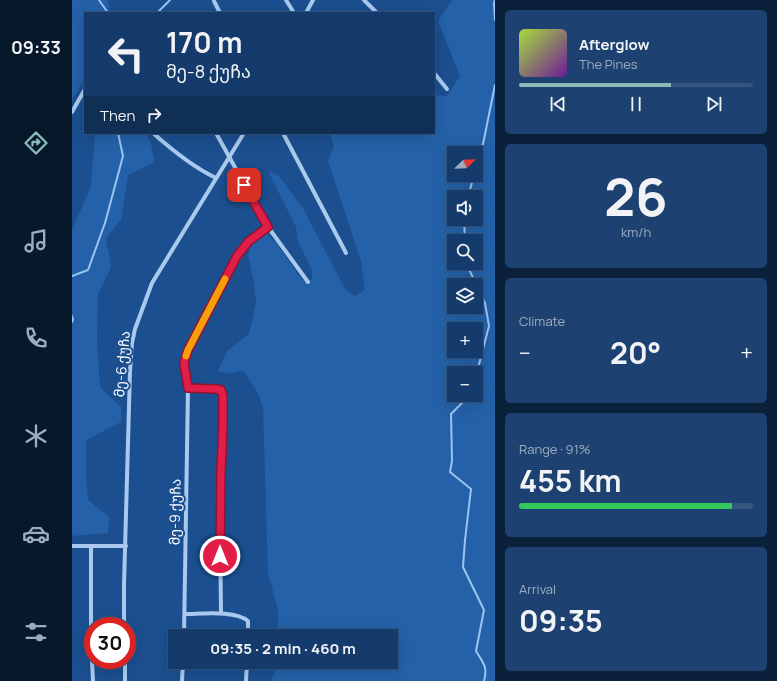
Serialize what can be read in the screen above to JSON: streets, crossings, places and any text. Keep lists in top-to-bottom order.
{
  "streets": {
    "street": ["მე-6 ქუჩა", "მე-9 ქუჩა"]
  },
  "north": "top right",
  "page": {
    "tabs": "09:33",
    "turn": ["170 m", "მე-8 ქუჩა"],
    "song": ["Afterglow", "The Pines"],
    "then": "Then",
    "tile": [
      ["26", "km/h"],
      "Climate",
      ["Range · 91%", "455 km"],
      ["Arrival", "09:35"]
    ],
    "map_buttons": ["+", "−"],
    "heat": ["−", "20°", "+"],
    "limit": "30",
    "trip": "09:35 · 2 min · 460 m"
  }
}
